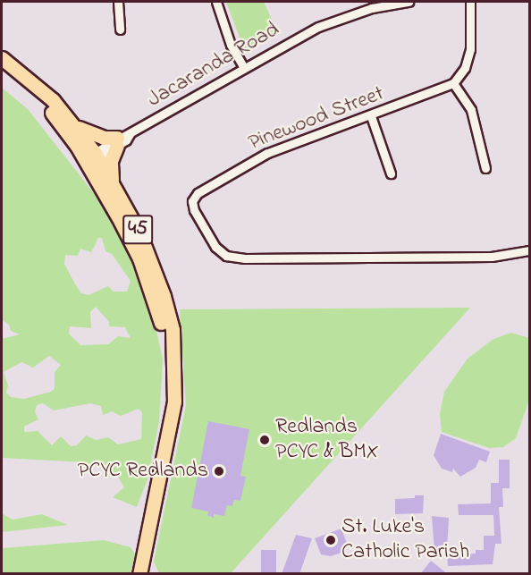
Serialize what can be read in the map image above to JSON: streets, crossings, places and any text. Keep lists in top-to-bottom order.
{
  "streets": {
    "main road": ["45"],
    "street": ["Jacaranda Road", "Pinewood Street"]
  },
  "crossings": [
    ["Jacaranda Road", "45"]
  ],
  "places": ["Redlands PCYC & BMX", "PCYC Redlands", "St. Luke's Catholic Parish"]
}
